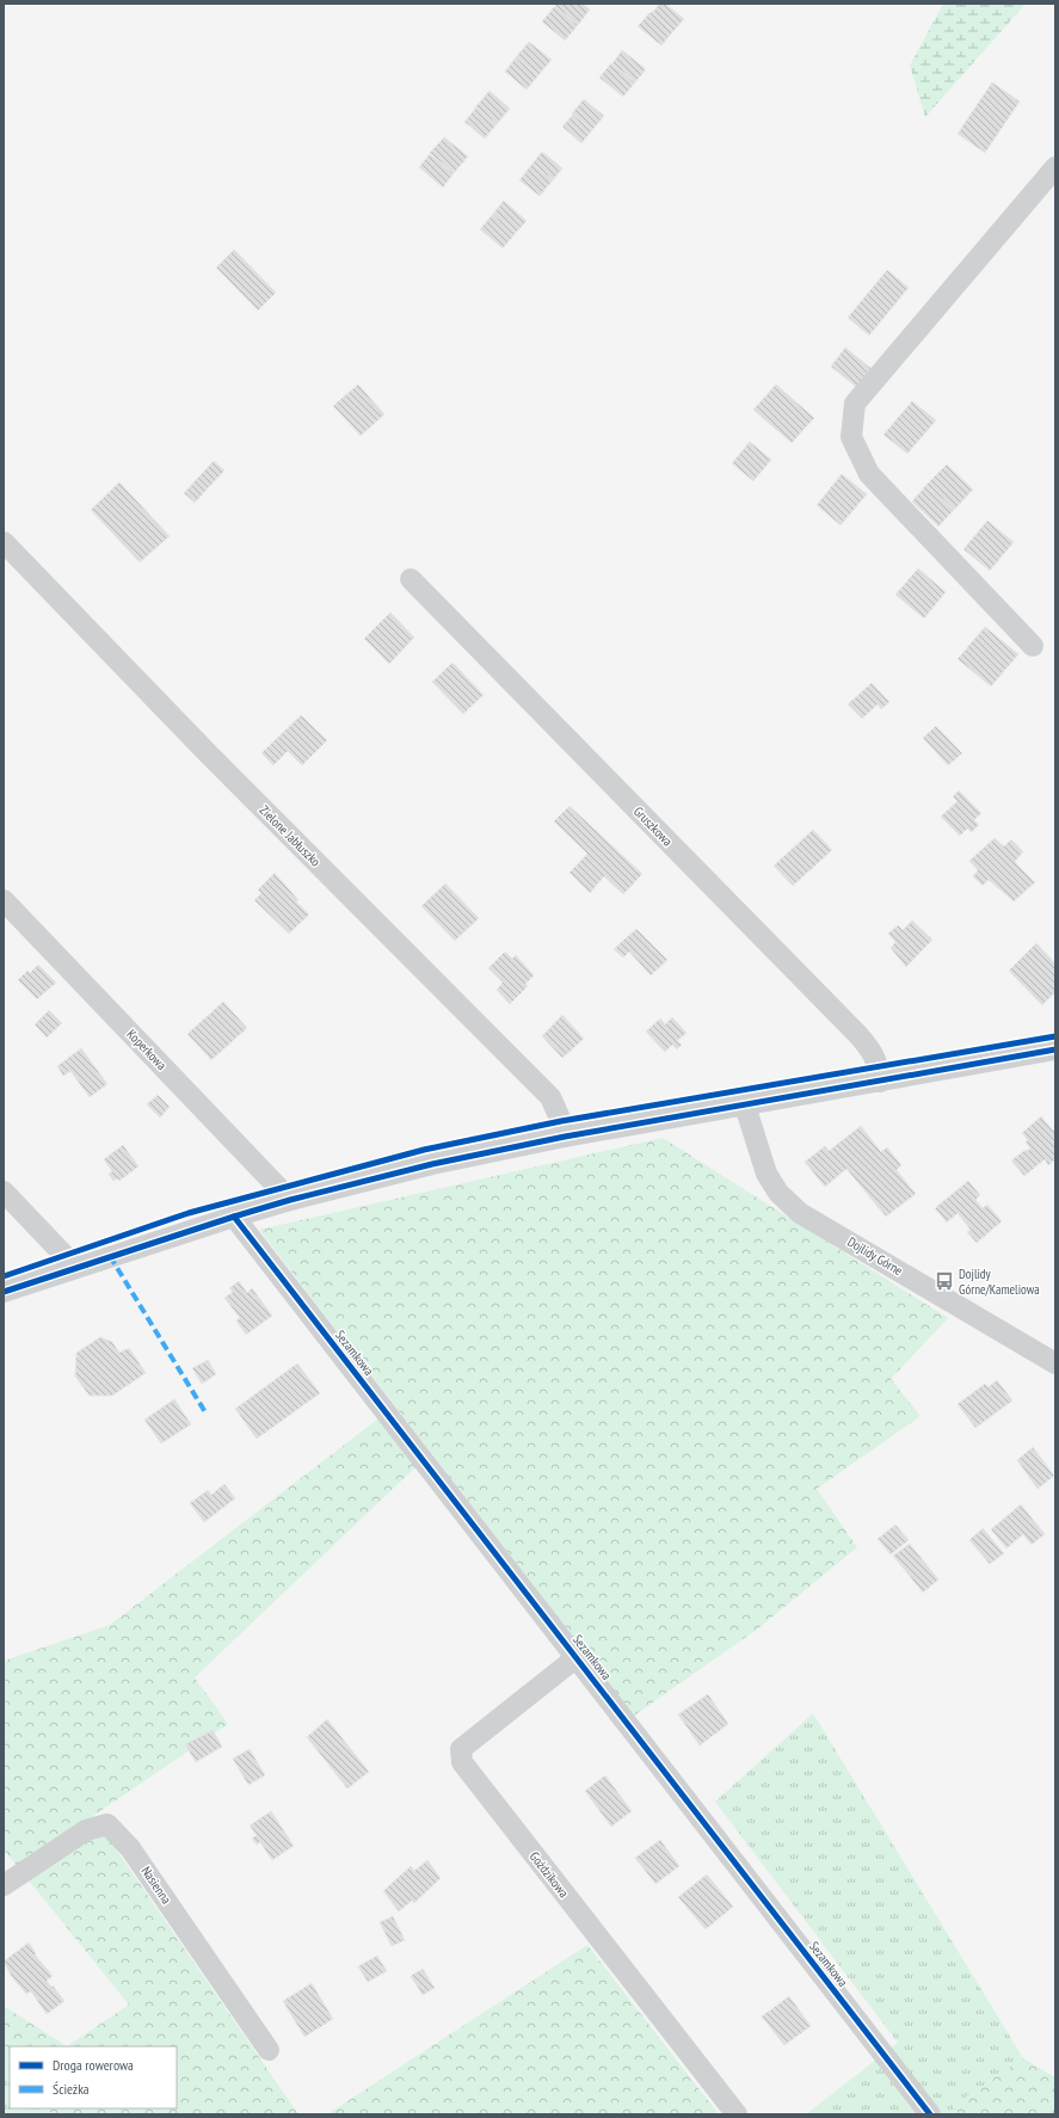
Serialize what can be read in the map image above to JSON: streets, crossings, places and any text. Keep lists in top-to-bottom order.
{
  "streets": {
    "street": [
      "Gruszkowa",
      "Zielone Jabłuszko",
      "Koperkowa",
      "Dojlidy Górne",
      "Sezamkowa",
      "Goździkowa",
      "Nasienna"
    ]
  },
  "crossings": [
    ["Sezamkowa", "Goździkowa"]
  ],
  "places": {
    "bus stop": ["Dojlidy Górne/Kameliowa"]
  },
  "legend": ["Droga rowerowa", "Ścieżka"]
}
